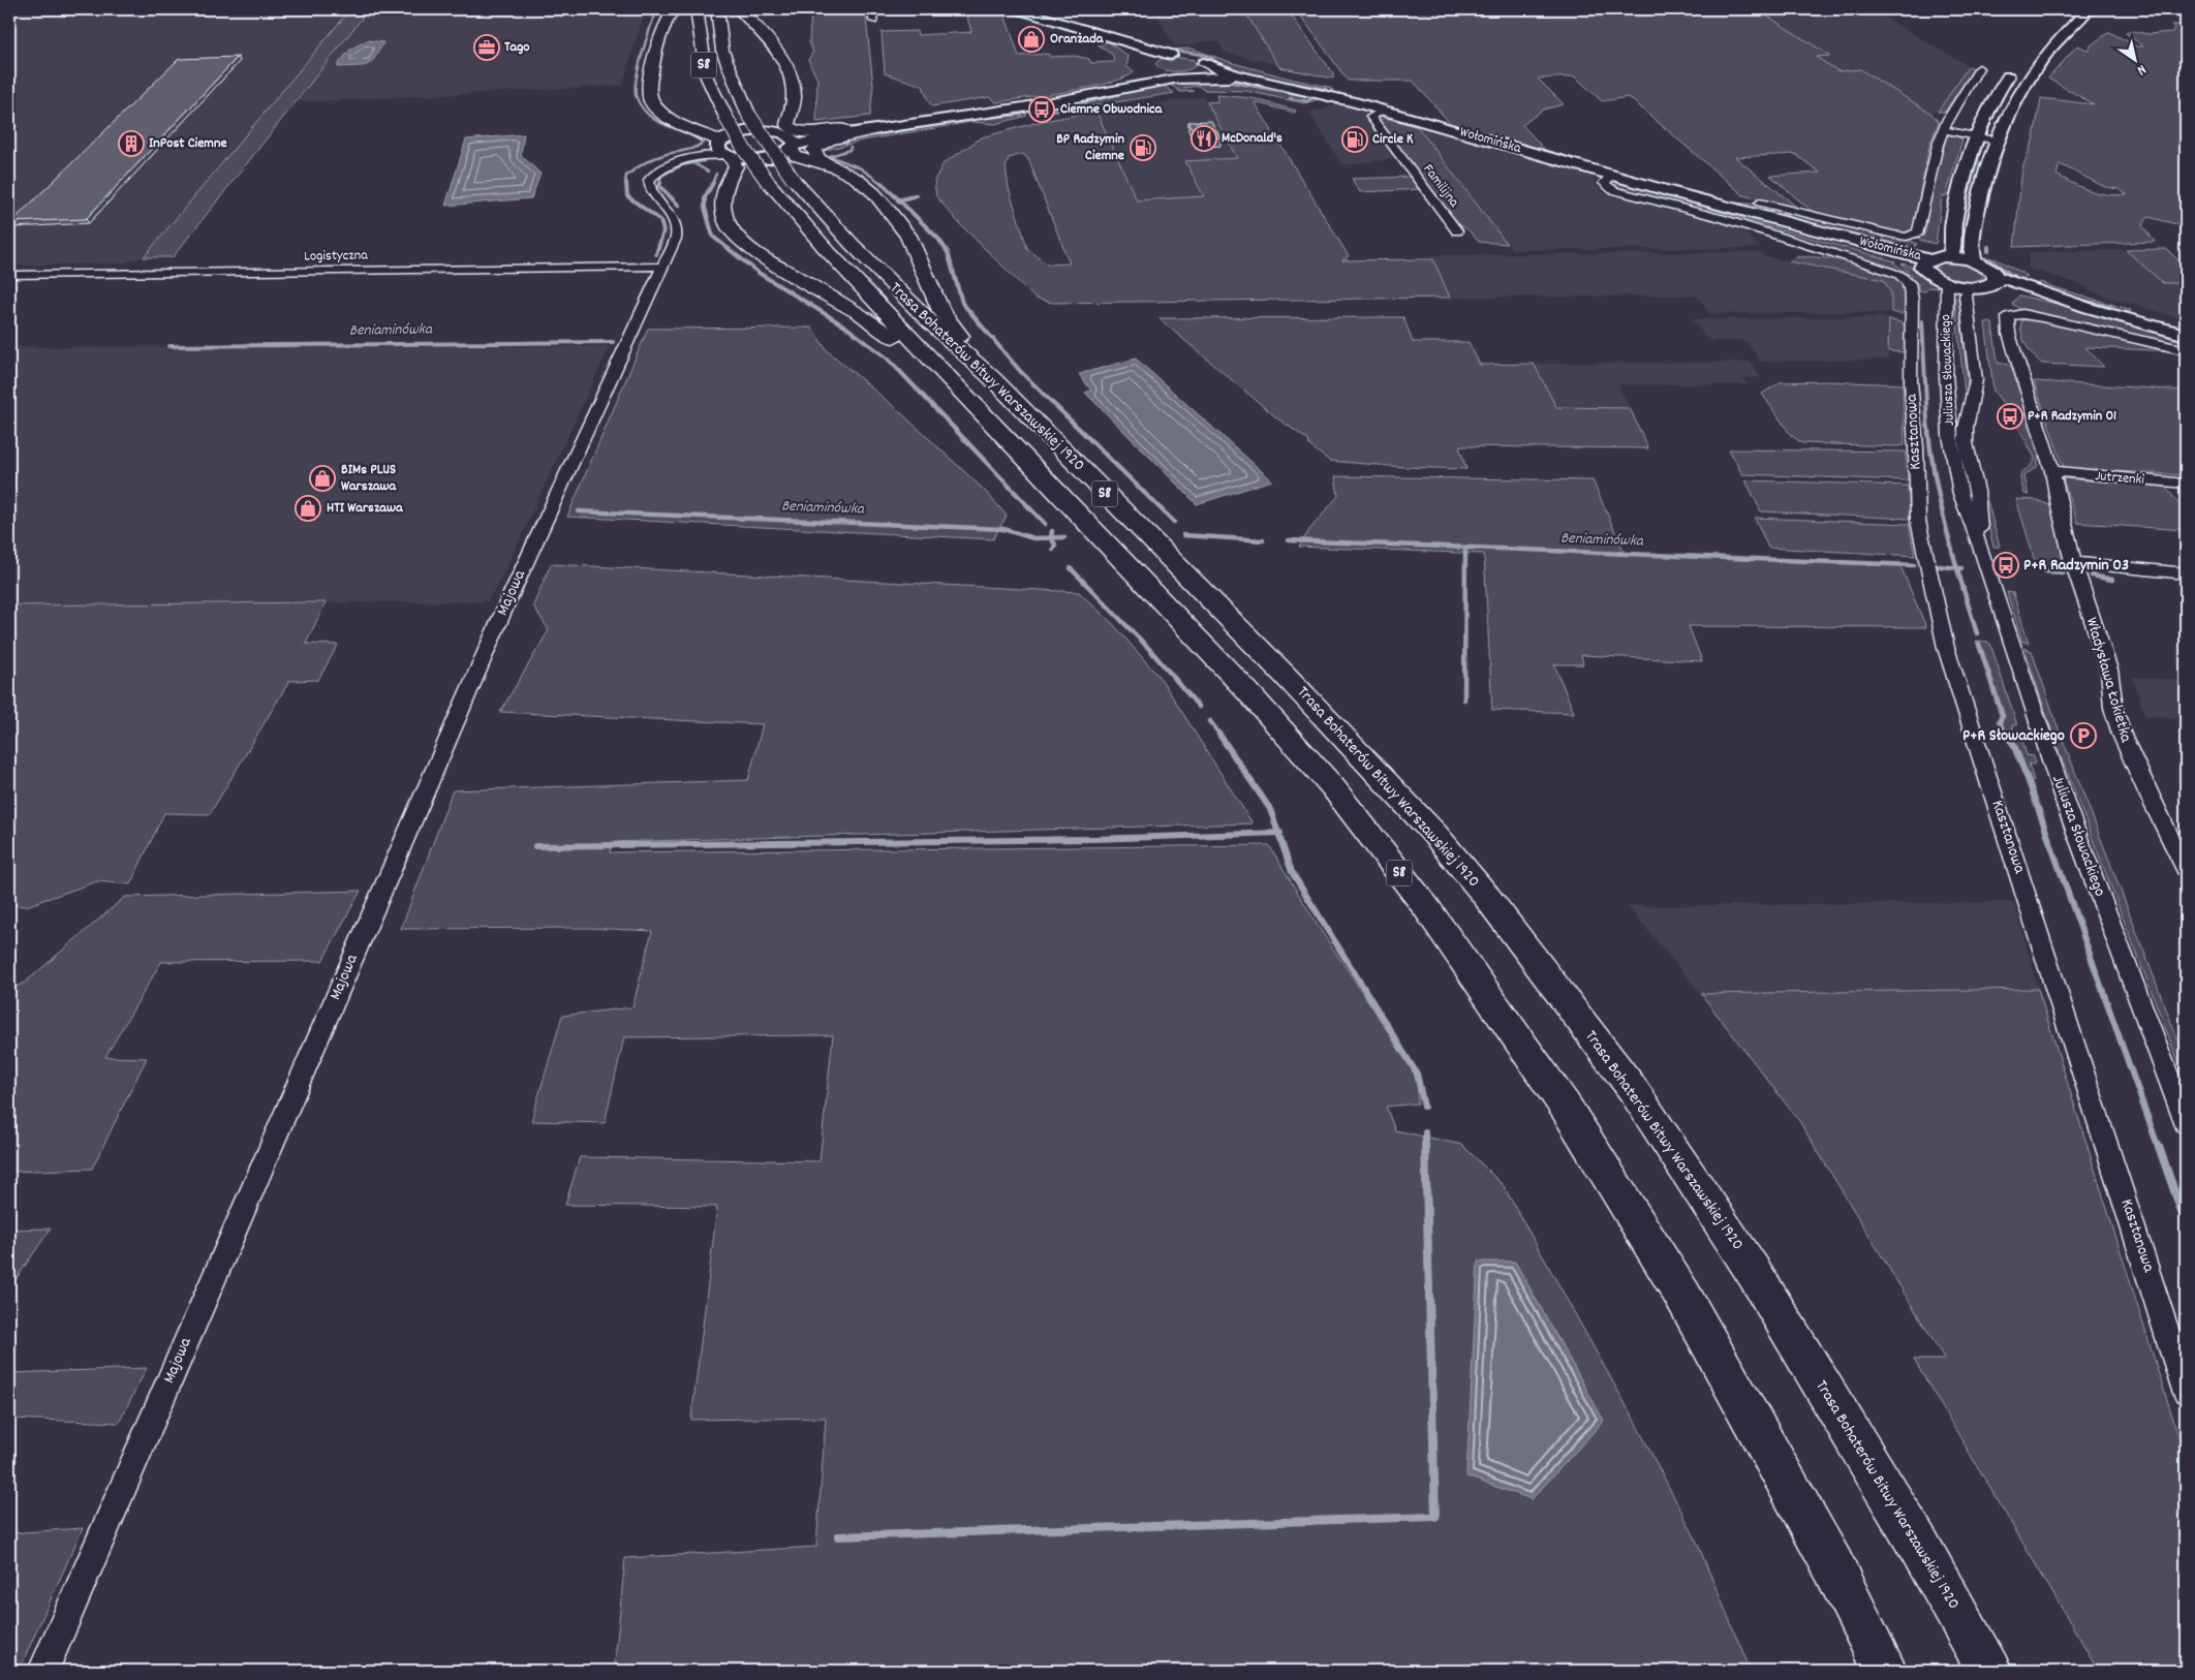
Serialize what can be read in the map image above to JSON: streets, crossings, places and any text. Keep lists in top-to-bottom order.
{
  "streets": {
    "highway": ["S8", "Trasa Bohaterów Bitwy Warszawskiej 1920"],
    "main road": ["Wołomińska"],
    "street": [
      "Familijna",
      "Logistyczna",
      "Juliusza Słowackiego",
      "Kasztanowa",
      "Jutrzenki",
      "Majowa",
      "Władysława Łokietka"
    ]
  },
  "crossings": [
    ["Wołomińska", "Familijna"],
    ["Wołomińska", "Kasztanowa"],
    ["Logistyczna", "Majowa"],
    ["Jutrzenki", "Władysława Łokietka"]
  ],
  "water": ["Beniaminówka"],
  "places": {
    "shop": ["Oranżada", "BIMs PLUS Warszawa", "HTI Warszawa"],
    "office": ["Tago"],
    "bus stop": ["Ciemne Obwodnica", "P+R Radzymin 01", "P+R Radzymin 03"],
    "restaurant": ["McDonald's"],
    "fuel station": ["Circle K", "BP Radzymin Ciemne"],
    "building": ["InPost Ciemne"],
    "parking": ["P+R Słowackiego"]
  },
  "north": "bottom right"
}
